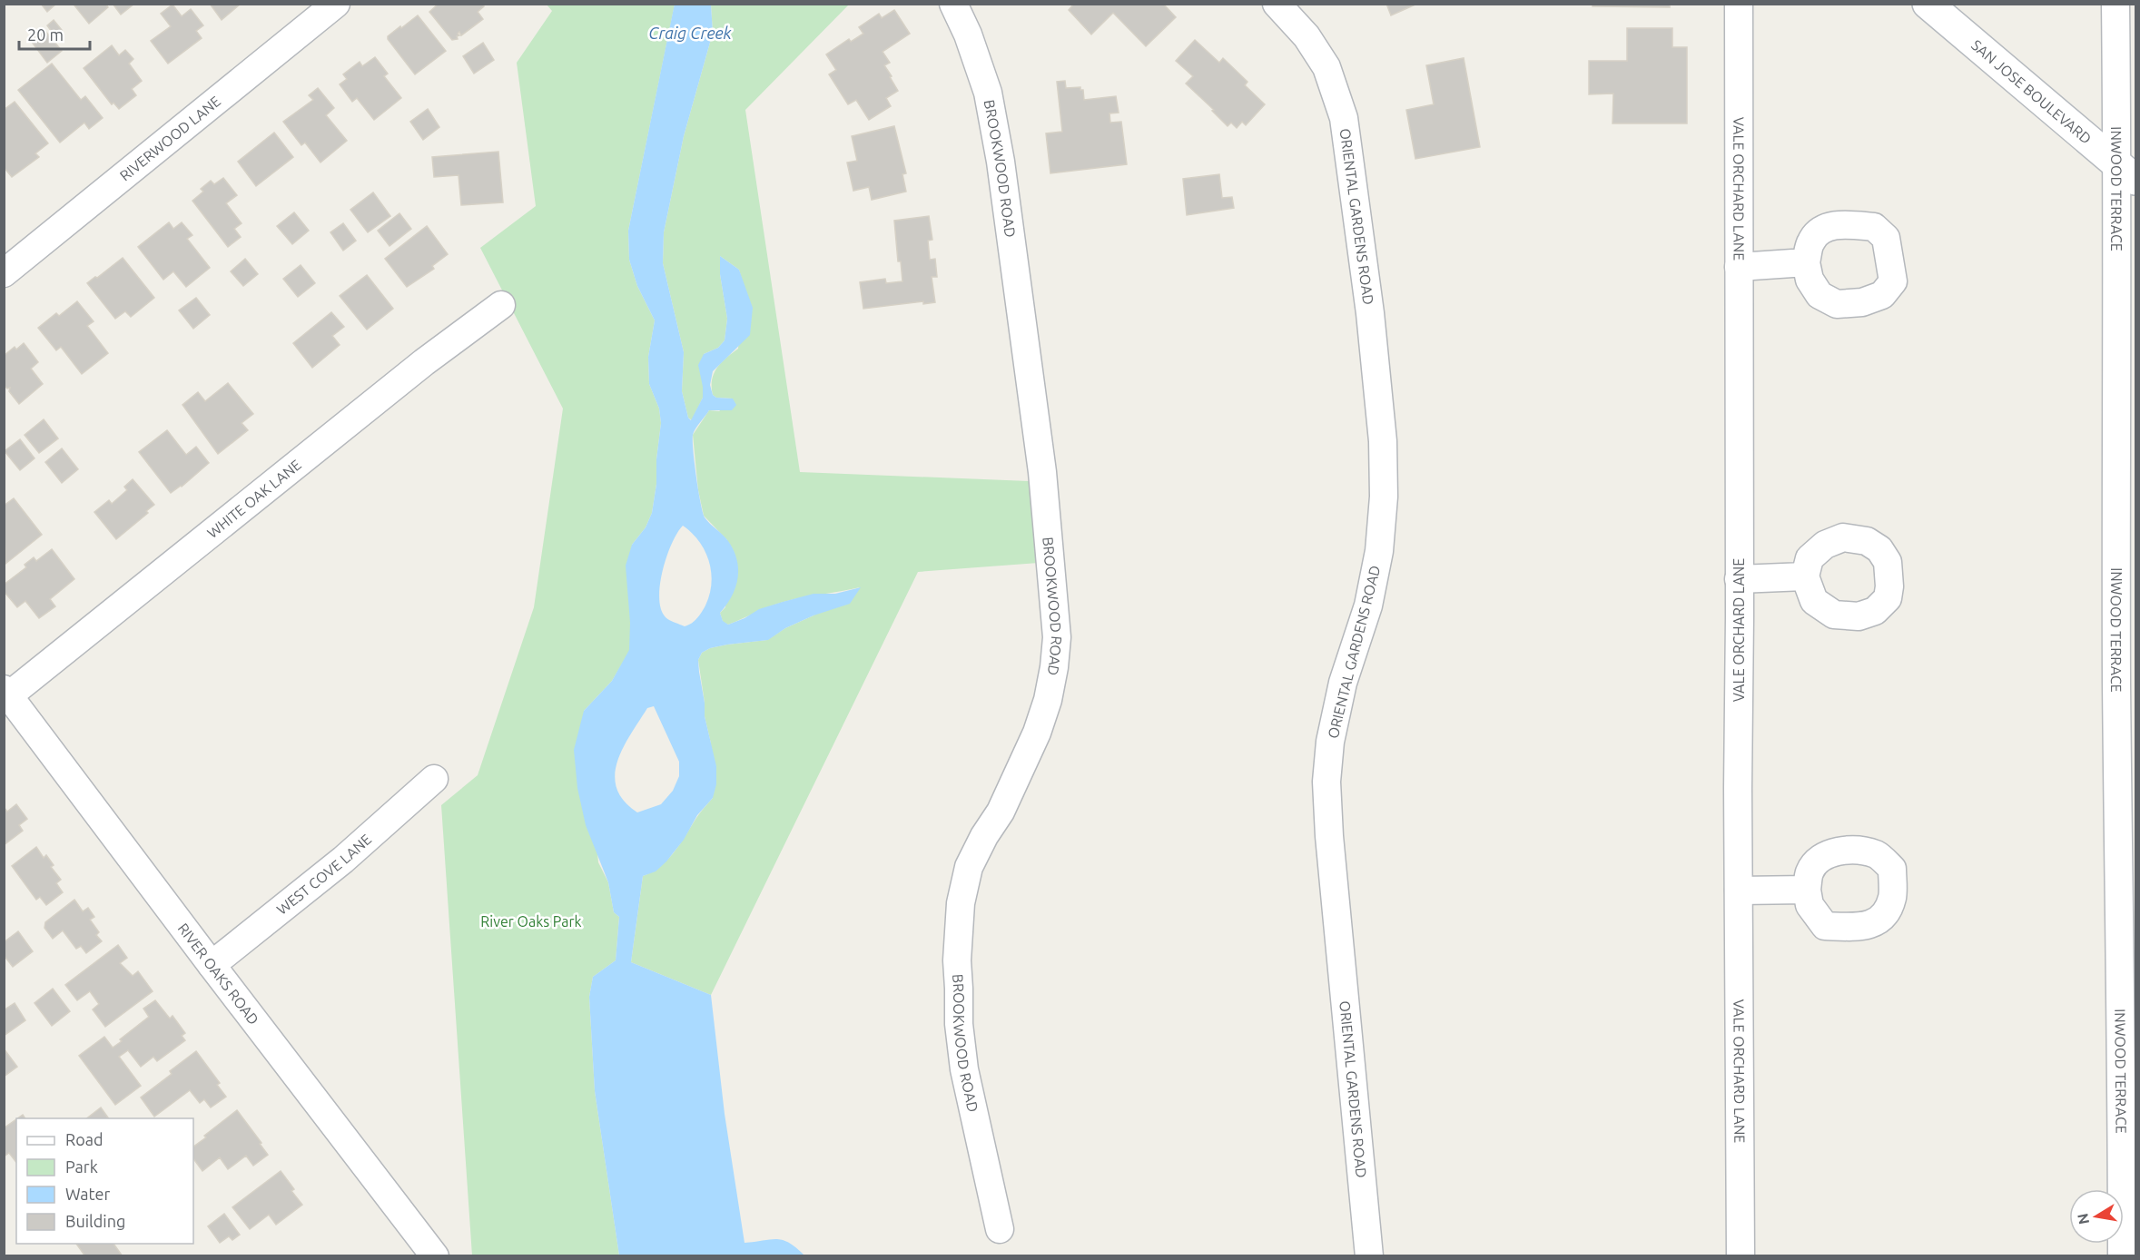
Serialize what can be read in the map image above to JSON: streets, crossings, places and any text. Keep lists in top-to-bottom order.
{
  "streets": {
    "street": [
      "SAN JOSE BOULEVARD",
      "RIVERWOOD LANE",
      "BROOKWOOD ROAD",
      "VALE ORCHARD LANE",
      "INWOOD TERRACE",
      "ORIENTAL GARDENS ROAD",
      "WHITE OAK LANE",
      "WEST COVE LANE",
      "RIVER OAKS ROAD"
    ]
  },
  "crossings": [
    ["SAN JOSE BOULEVARD", "INWOOD TERRACE"],
    ["WHITE OAK LANE", "RIVER OAKS ROAD"],
    ["WEST COVE LANE", "RIVER OAKS ROAD"]
  ],
  "water": ["Craig Creek"],
  "parks": ["River Oaks Park"],
  "legend": [
    "Road",
    "Park",
    "Water",
    "Building"
  ],
  "scale_bar": "20 m",
  "north": "left"
}
